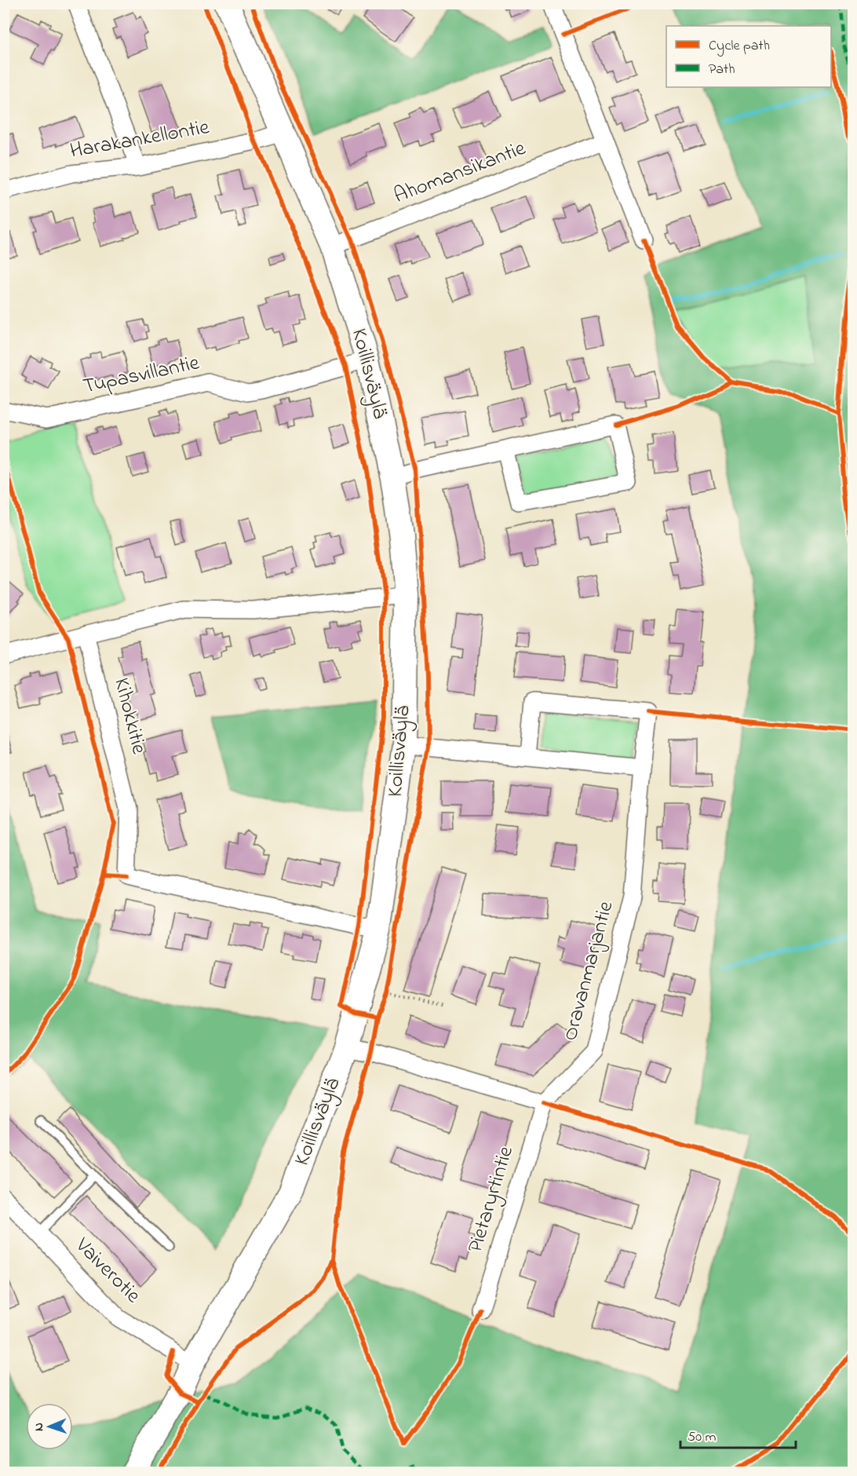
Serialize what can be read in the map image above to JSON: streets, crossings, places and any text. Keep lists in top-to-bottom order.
{
  "streets": {
    "street": [
      "Harakankellontie",
      "Ahomansikantie",
      "Koillisväylä",
      "Tupasvillantie",
      "Kihokkitie",
      "Oravanmarjantie",
      "Pietaryrtintie",
      "Vaiverotie"
    ]
  },
  "crossings": [
    ["Harakankellontie", "Koillisväylä"],
    ["Ahomansikantie", "Koillisväylä"],
    ["Koillisväylä", "Tupasvillantie"],
    ["Koillisväylä", "Kihokkitie"],
    ["Koillisväylä", "Vaiverotie"],
    ["Oravanmarjantie", "Pietaryrtintie"]
  ],
  "legend": ["Cycle path", "Path"],
  "scale_bar": "50 m",
  "north": "left"
}
